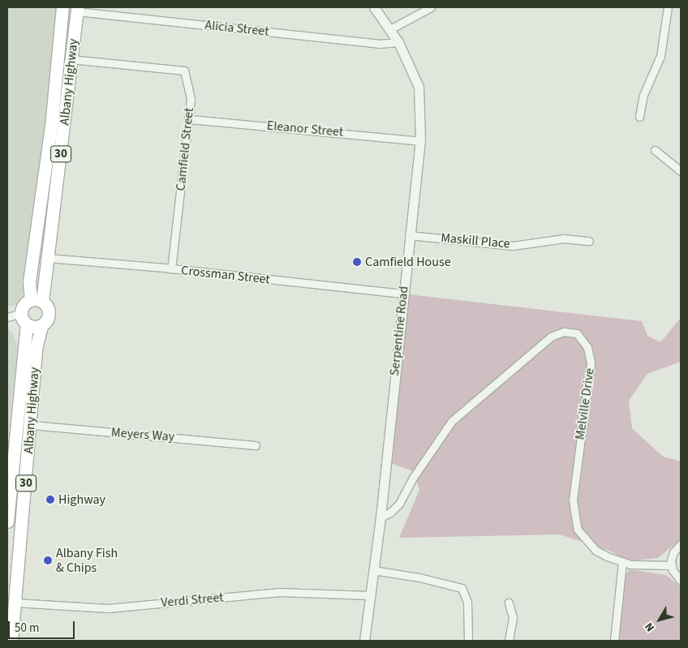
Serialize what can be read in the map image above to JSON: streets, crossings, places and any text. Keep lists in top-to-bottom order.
{
  "streets": {
    "highway": ["Albany Highway", "30"],
    "street": [
      "Alicia Street",
      "Eleanor Street",
      "Camfield Street",
      "Maskill Place",
      "Crossman Street",
      "Serpentine Road",
      "Melville Drive",
      "Meyers Way",
      "Verdi Street"
    ]
  },
  "crossings": [
    ["Alicia Street", "Albany Highway"],
    ["Alicia Street", "Serpentine Road"],
    ["Albany Highway", "Camfield Street"],
    ["Albany Highway", "30"],
    ["Albany Highway", "Crossman Street"],
    ["Albany Highway", "Meyers Way"],
    ["Albany Highway", "Verdi Street"],
    ["Eleanor Street", "Camfield Street"],
    ["Eleanor Street", "Serpentine Road"],
    ["Camfield Street", "Crossman Street"],
    ["Maskill Place", "Serpentine Road"],
    ["Crossman Street", "Serpentine Road"],
    ["Serpentine Road", "Melville Drive"],
    ["Serpentine Road", "Verdi Street"]
  ],
  "places": ["Camfield House", "Highway", "Albany Fish & Chips"],
  "scale_bar": "50 m",
  "north": "bottom left"
}
